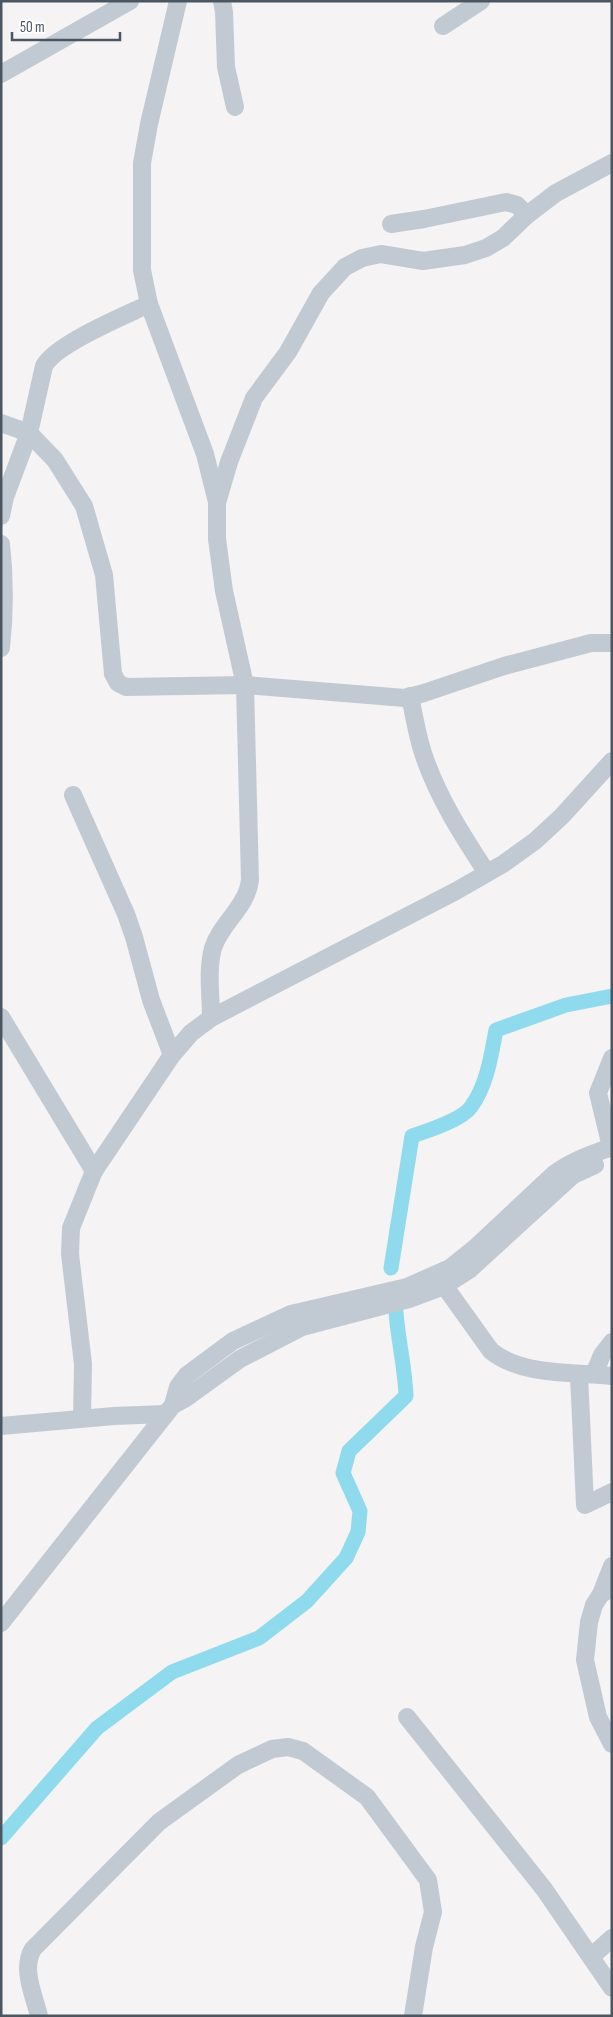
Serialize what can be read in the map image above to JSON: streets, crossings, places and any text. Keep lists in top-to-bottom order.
{
  "scale_bar": "50 m"
}
